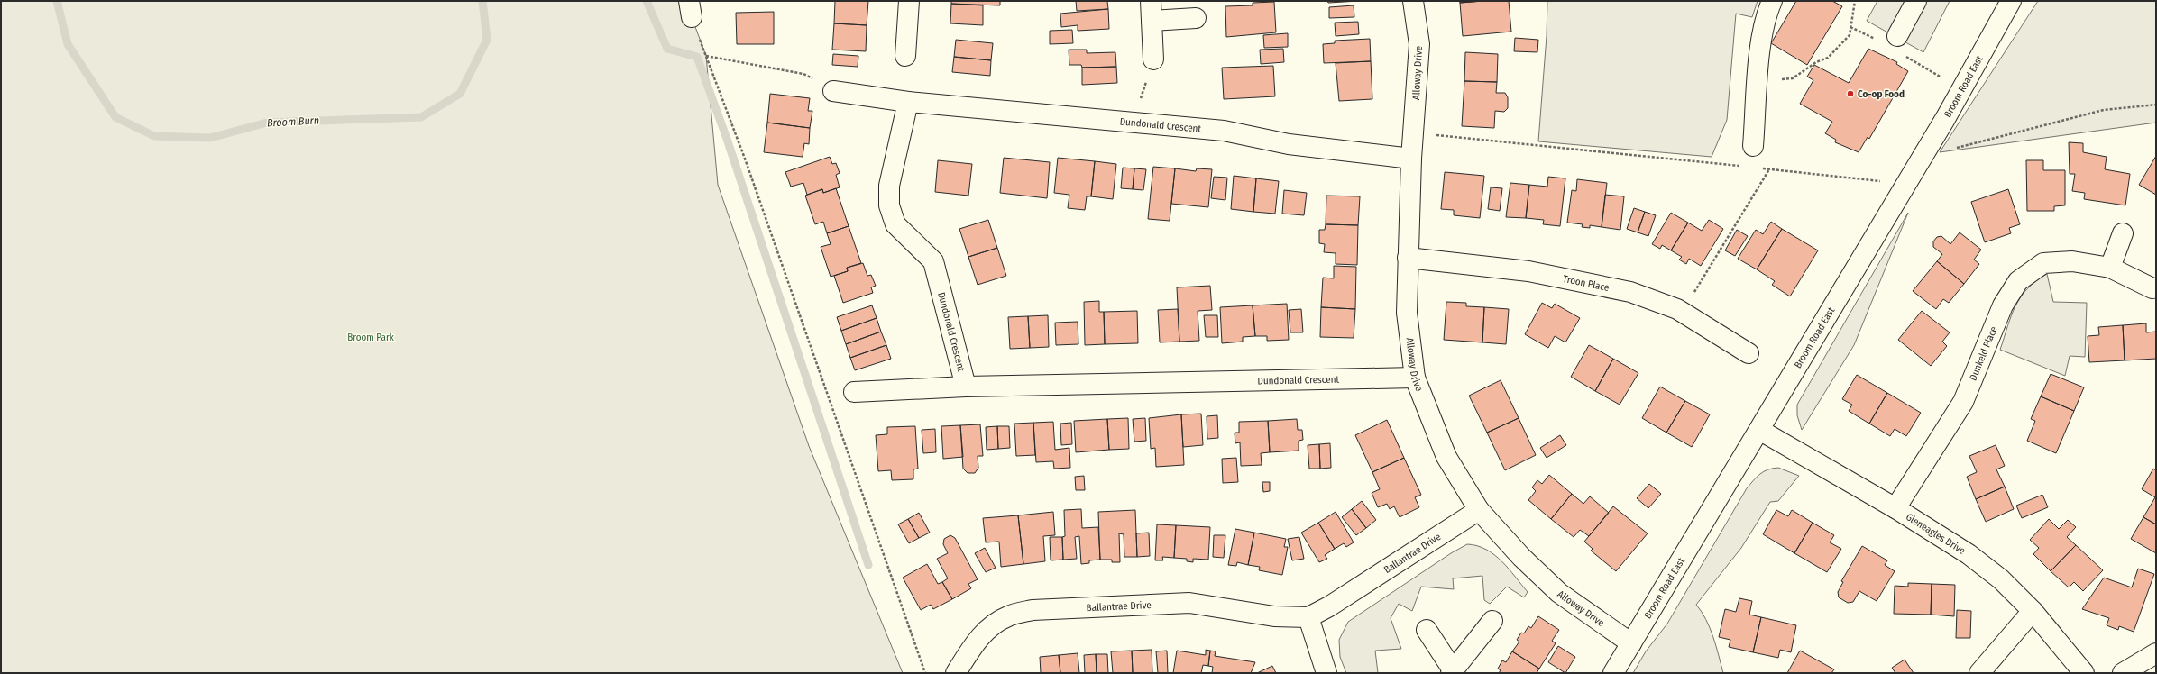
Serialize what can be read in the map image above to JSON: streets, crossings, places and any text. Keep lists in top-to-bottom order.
{
  "streets": {
    "street": [
      "Alloway Drive",
      "Broom Road East",
      "Dundonald Crescent",
      "Troon Place",
      "Dunkeld Place",
      "Gleneagles Drive",
      "Ballantrae Drive"
    ]
  },
  "crossings": [
    ["Alloway Drive", "Broom Road East"],
    ["Alloway Drive", "Dundonald Crescent"],
    ["Alloway Drive", "Troon Place"],
    ["Alloway Drive", "Ballantrae Drive"],
    ["Broom Road East", "Gleneagles Drive"],
    ["Dunkeld Place", "Gleneagles Drive"]
  ],
  "water": ["Broom Burn"],
  "parks": ["Broom Park"],
  "places": ["Co-op Food"]
}
